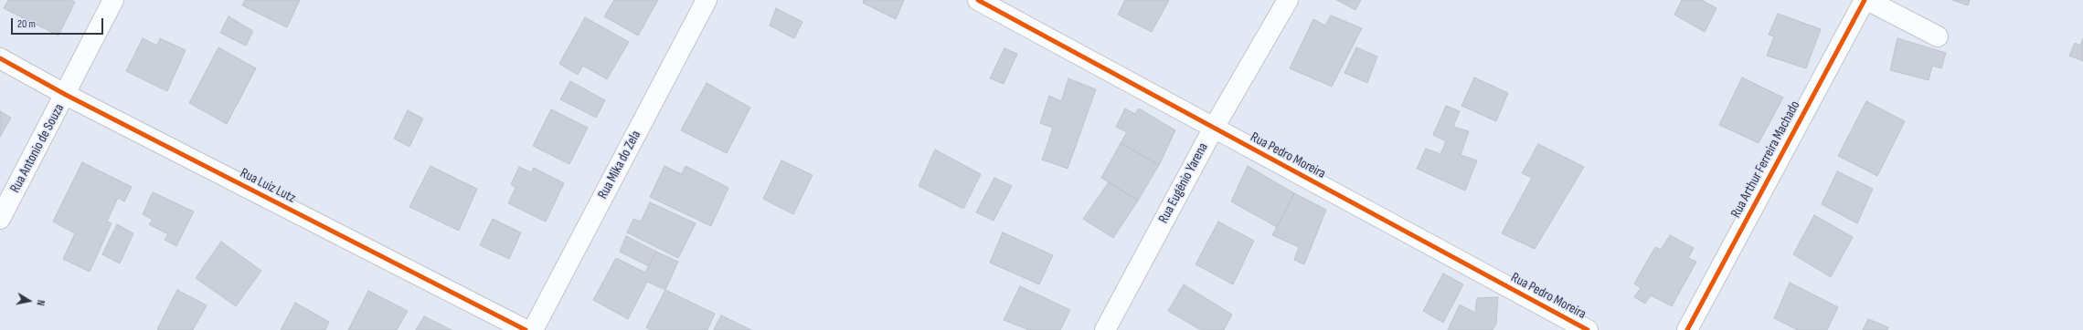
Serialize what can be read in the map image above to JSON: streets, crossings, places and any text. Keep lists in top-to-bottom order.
{
  "streets": {
    "street": [
      "Rua Antonio de Souza",
      "Rua Pedro Moreira",
      "Rua Arthur Ferreira Machado",
      "Rua Mika do Zela",
      "Rua Eugênio Yarena",
      "Rua Luiz Lutz"
    ]
  },
  "crossings": [
    ["Rua Antonio de Souza", "Rua Luiz Lutz"],
    ["Rua Pedro Moreira", "Rua Eugênio Yarena"]
  ],
  "scale_bar": "20 m",
  "north": "right"
}
